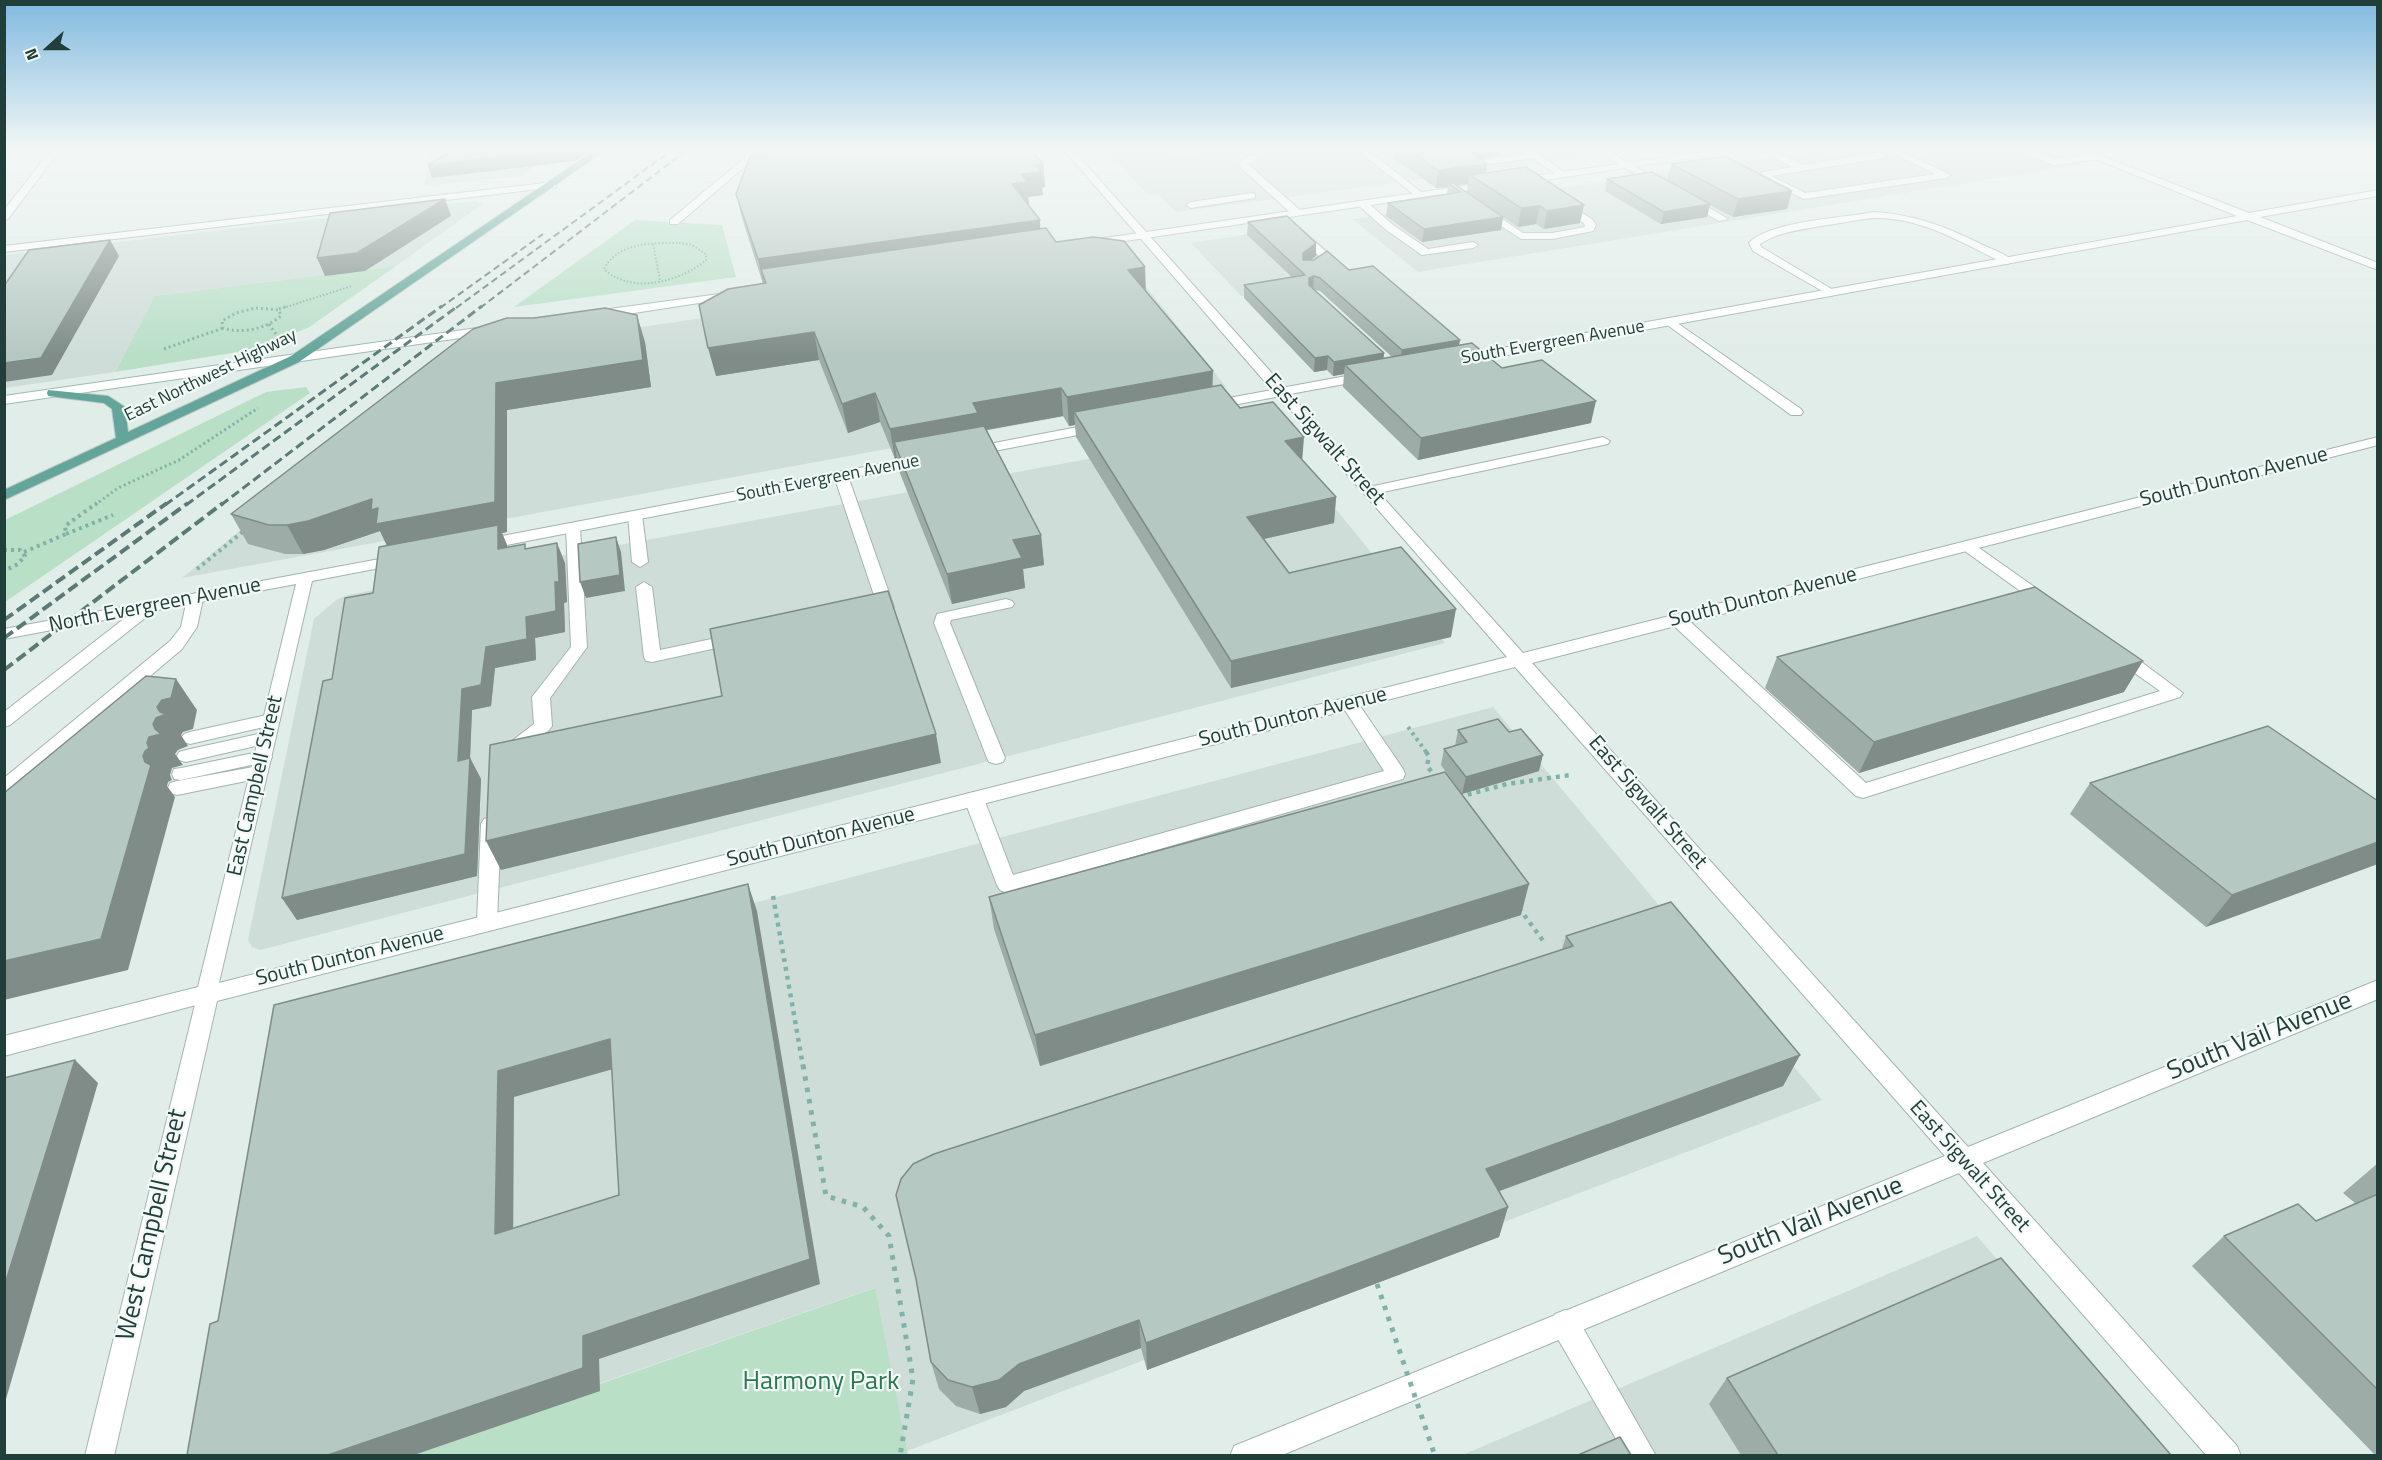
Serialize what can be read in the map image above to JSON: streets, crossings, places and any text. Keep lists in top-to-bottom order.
{
  "streets": {
    "main road": ["East Northwest Highway"],
    "street": [
      "South Evergreen Avenue",
      "East Sigwalt Street",
      "South Dunton Avenue",
      "North Evergreen Avenue",
      "East Campbell Street",
      "South Vail Avenue",
      "West Campbell Street"
    ]
  },
  "crossings": [
    ["East Sigwalt Street", "South Dunton Avenue"],
    ["East Sigwalt Street", "South Vail Avenue"],
    ["South Dunton Avenue", "East Campbell Street"],
    ["South Dunton Avenue", "West Campbell Street"],
    ["North Evergreen Avenue", "East Campbell Street"],
    ["East Campbell Street", "West Campbell Street"]
  ],
  "parks": ["Harmony Park"],
  "north": "left"
}
